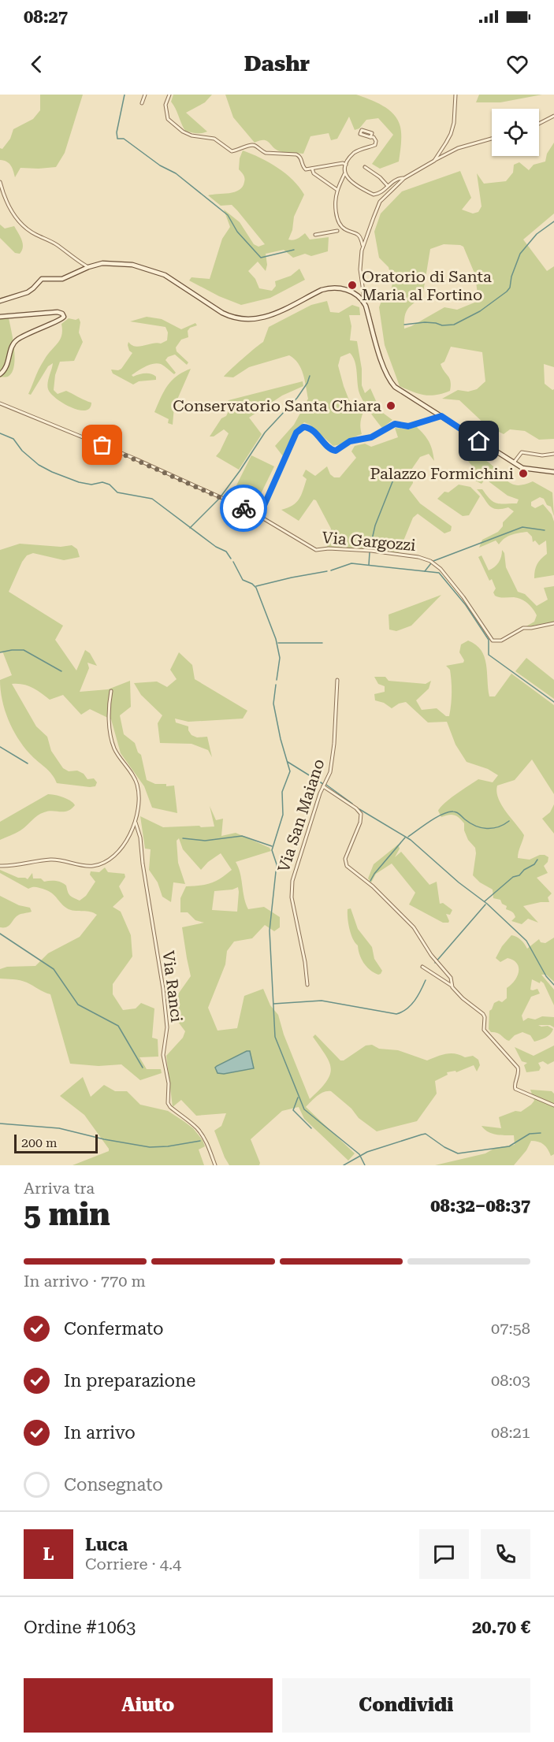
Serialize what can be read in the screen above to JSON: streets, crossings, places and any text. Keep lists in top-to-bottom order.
{
  "streets": {
    "street": ["Via Gargozzi", "Via San Maiano", "Via Ranci"]
  },
  "places": ["Oratorio di Santa Maria al Fortino", "Conservatorio Santa Chiara", "Palazzo Formichini"],
  "scale_bar": "200 m",
  "page": {
    "status": "08:27",
    "header": "Dashr",
    "scale": "200 m",
    "heading": ["5 min", "Arriva tra", "08:32–08:37"],
    "panel": [
      "Luca",
      "Corriere · 4.4",
      "Ordine #1063",
      "20.70 €"
    ],
    "bar": "In arrivo · 770 m",
    "list": [
      ["Confermato", "07:58"],
      ["In preparazione", "08:03"],
      ["In arrivo", "08:21"],
      "Consegnato"
    ],
    "round": "L",
    "buttons": ["Aiuto", "Condividi"]
  }
}
